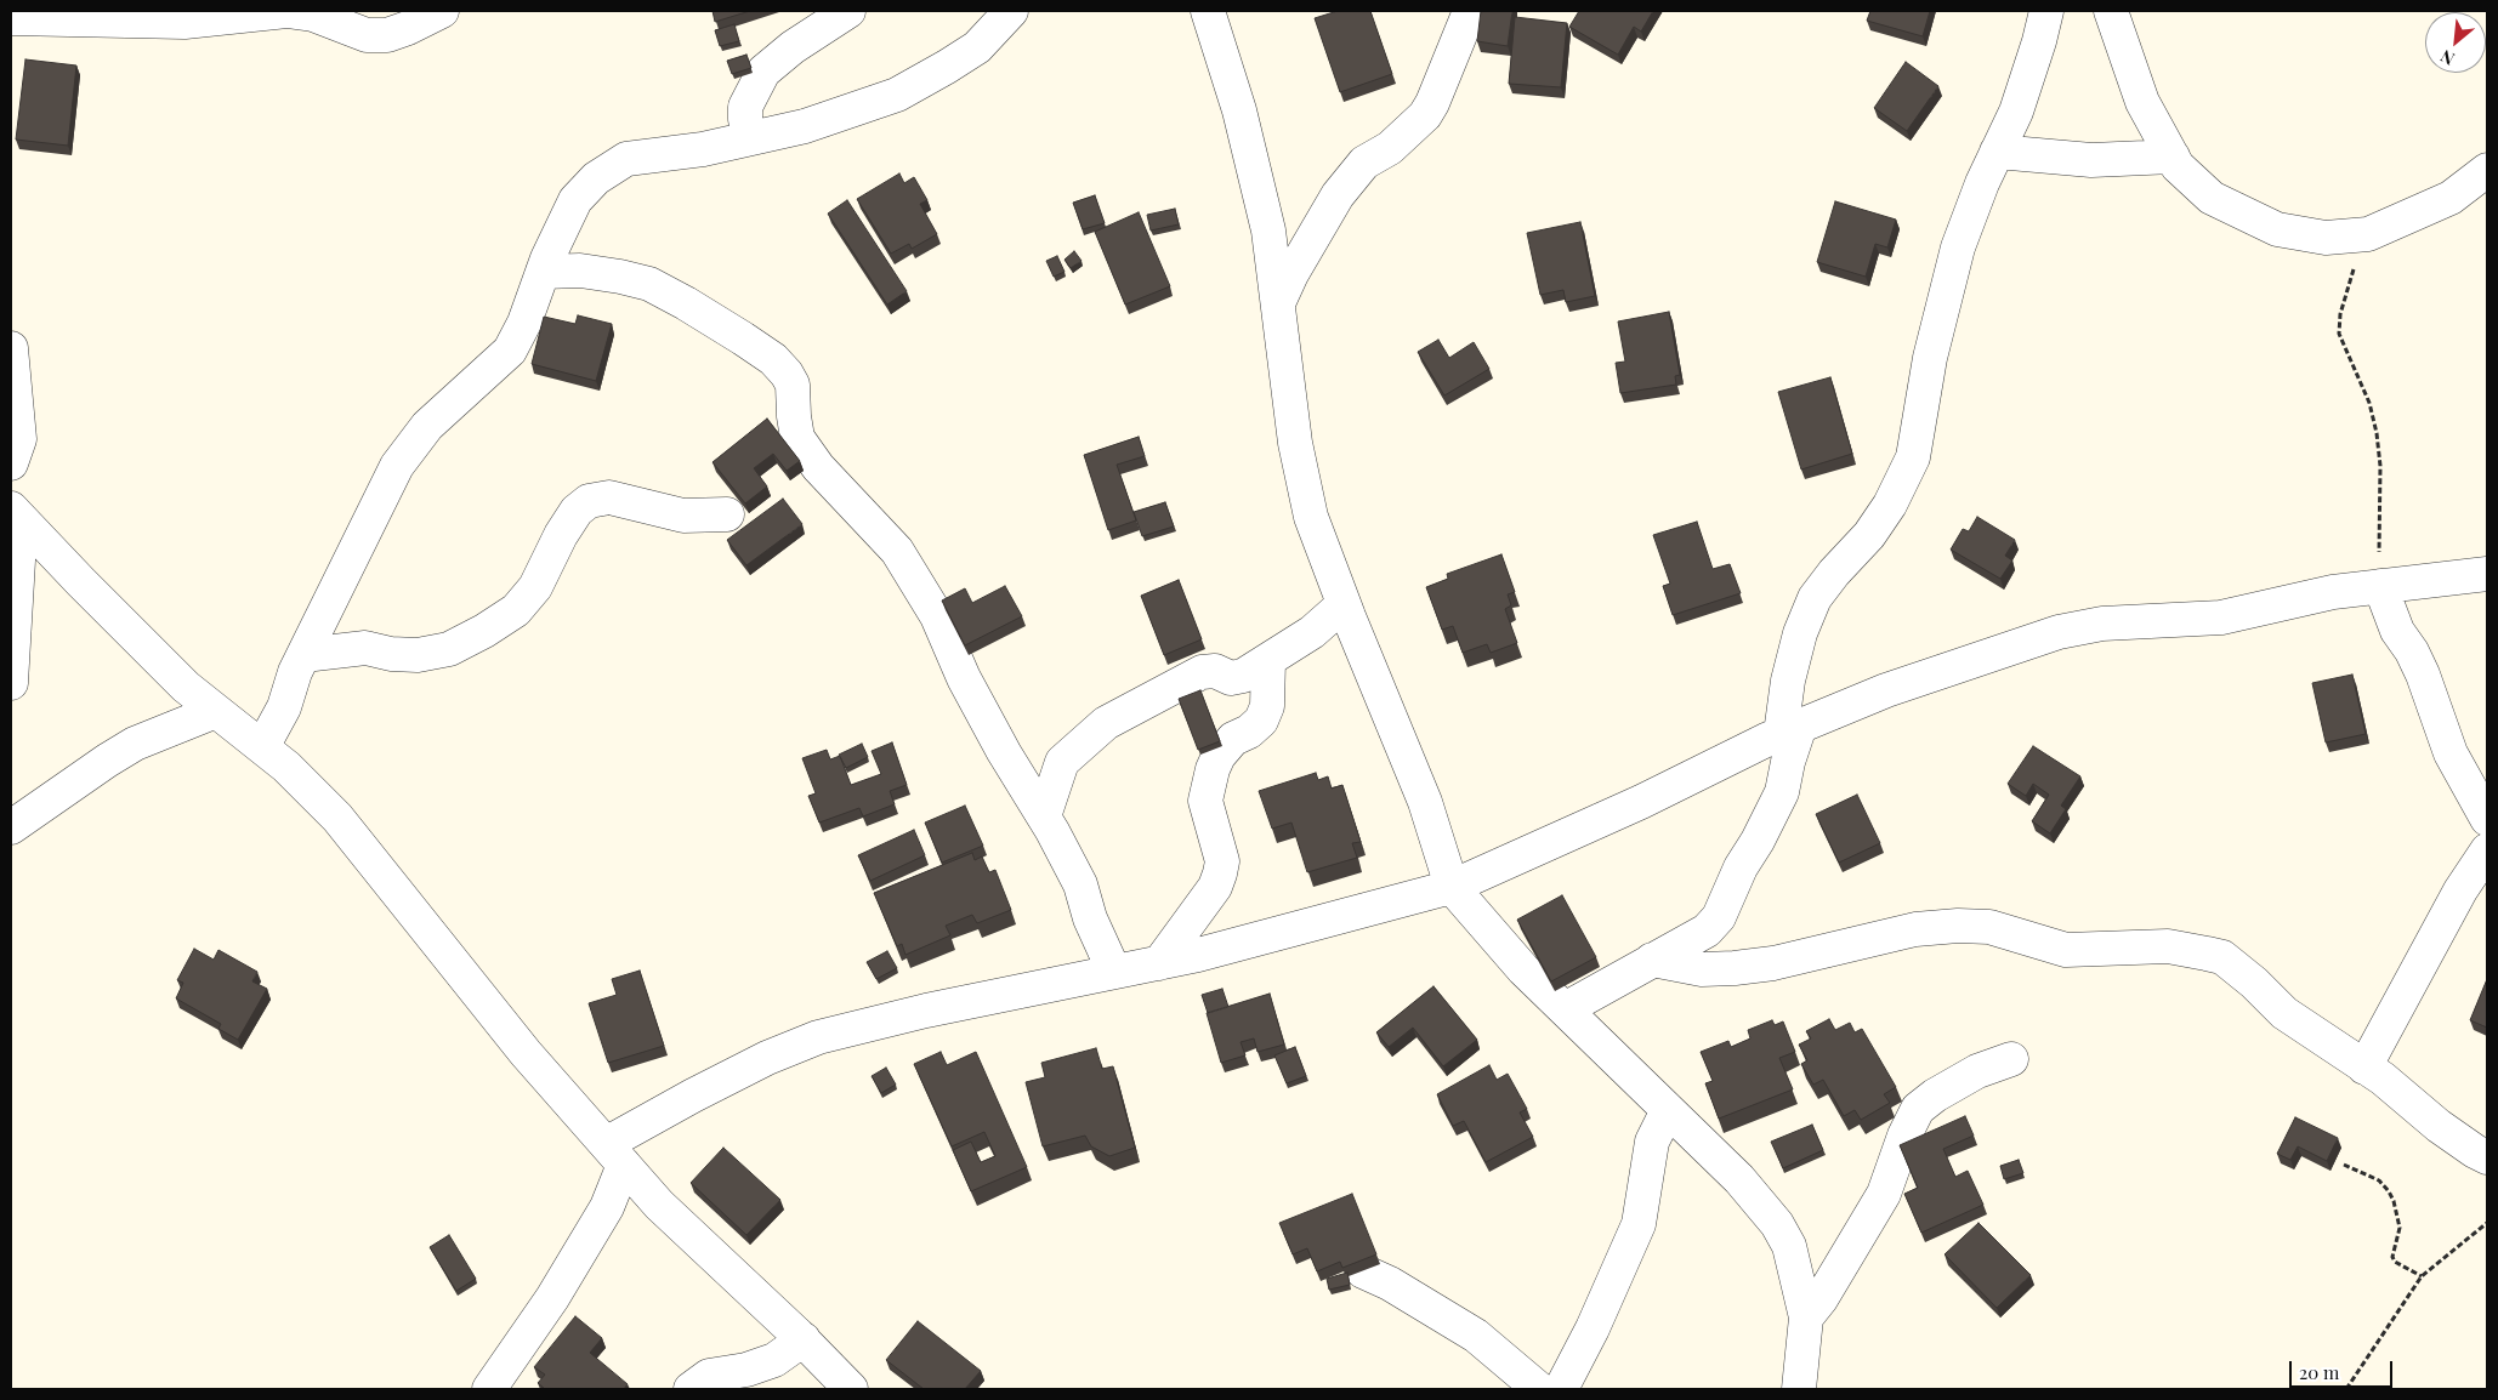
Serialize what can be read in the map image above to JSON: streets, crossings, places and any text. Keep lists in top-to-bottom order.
{
  "scale_bar": "20 m",
  "north": "bottom left"
}
